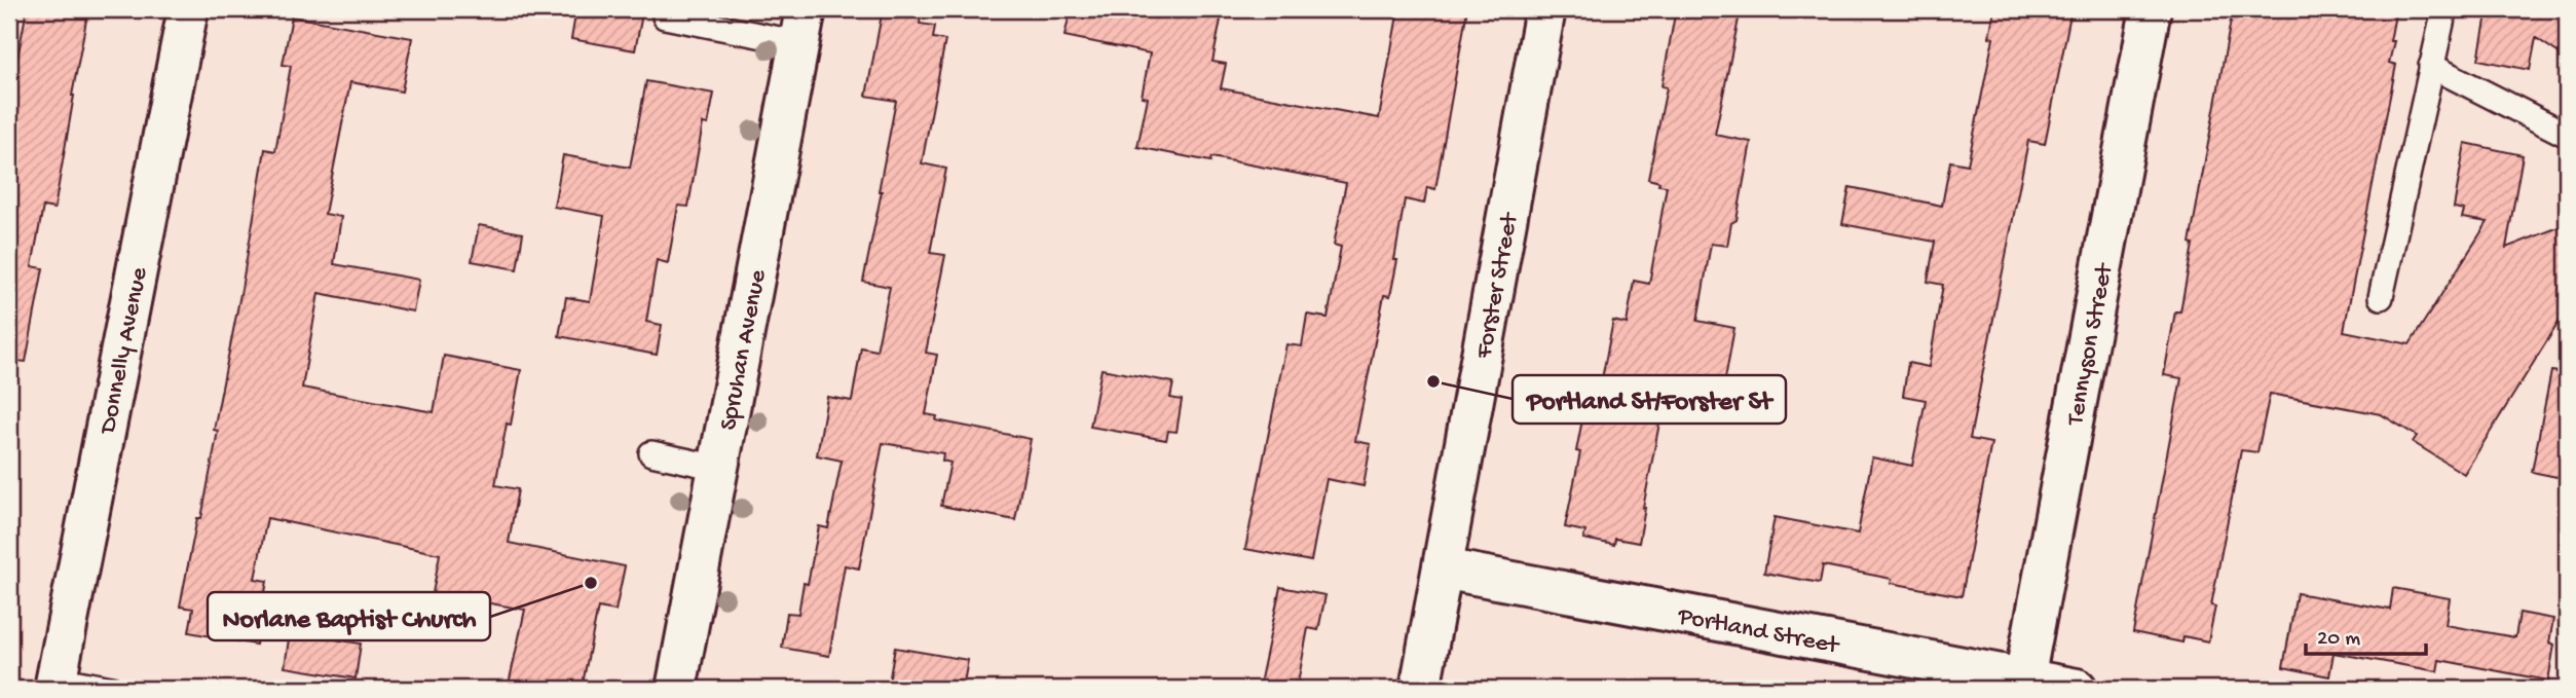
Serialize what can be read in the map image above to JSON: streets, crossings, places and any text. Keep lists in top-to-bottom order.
{
  "streets": {
    "street": [
      "Forster Street",
      "Tennyson Street",
      "Donnelly Avenue",
      "Spruhan Avenue",
      "Portland Street"
    ]
  },
  "crossings": [
    ["Forster Street", "Portland Street"],
    ["Tennyson Street", "Portland Street"]
  ],
  "places": ["Portland St/Forster St", "Norlane Baptist Church"],
  "scale_bar": "20 m"
}
